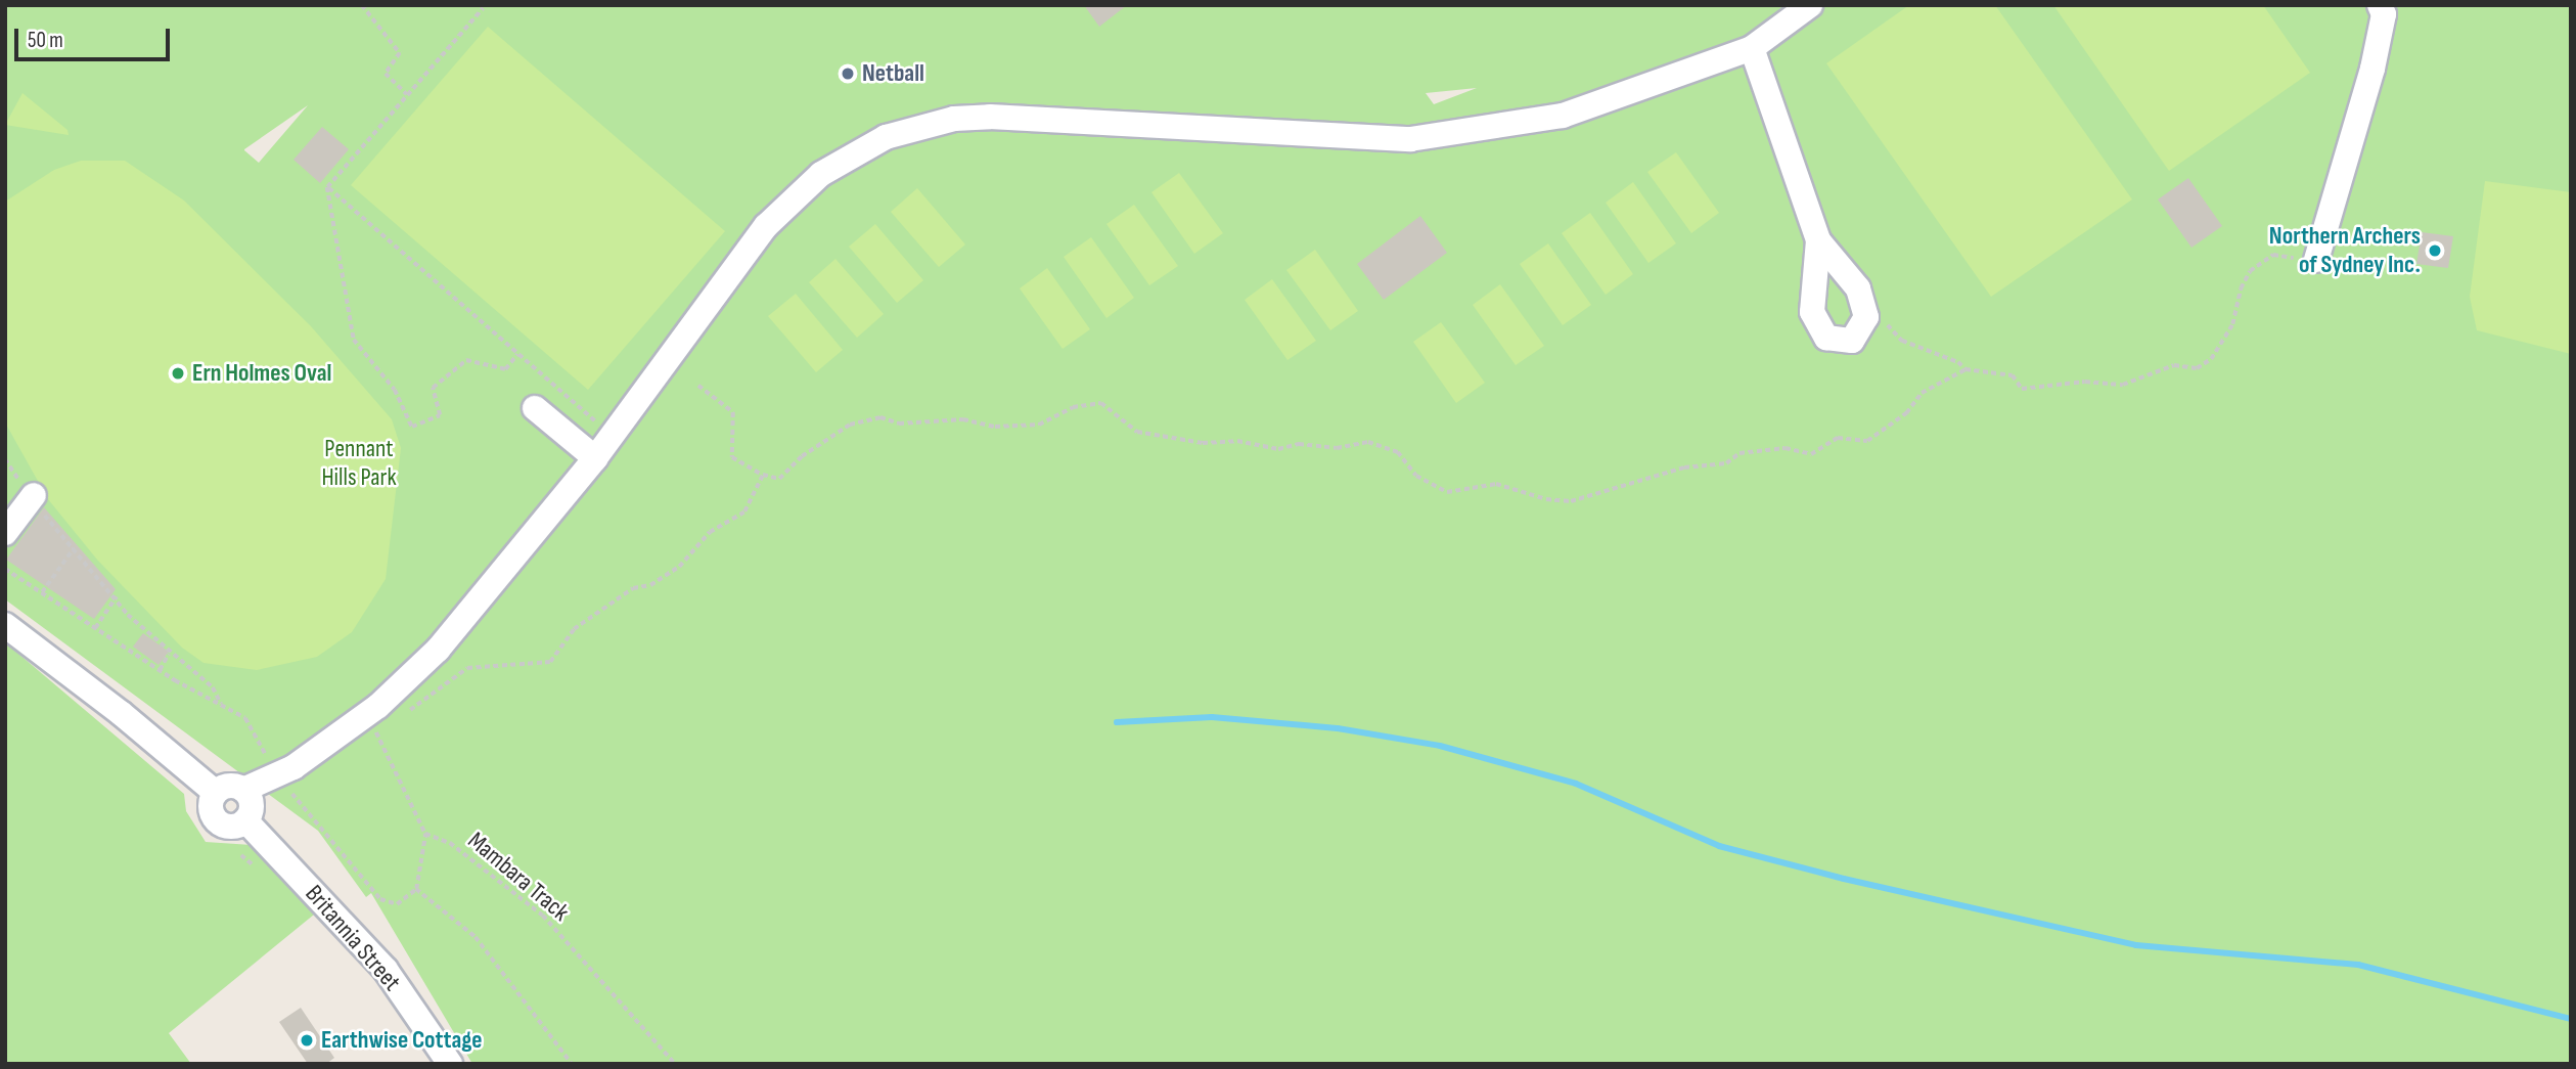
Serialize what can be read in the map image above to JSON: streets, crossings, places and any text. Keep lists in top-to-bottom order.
{
  "streets": {
    "street": ["Britannia Street"],
    "path": ["Mambara Track"]
  },
  "parks": ["Pennant Hills Park"],
  "places": [
    "Netball",
    "Northern Archers of Sydney Inc.",
    "Ern Holmes Oval",
    "Earthwise Cottage"
  ],
  "scale_bar": "50 m"
}
